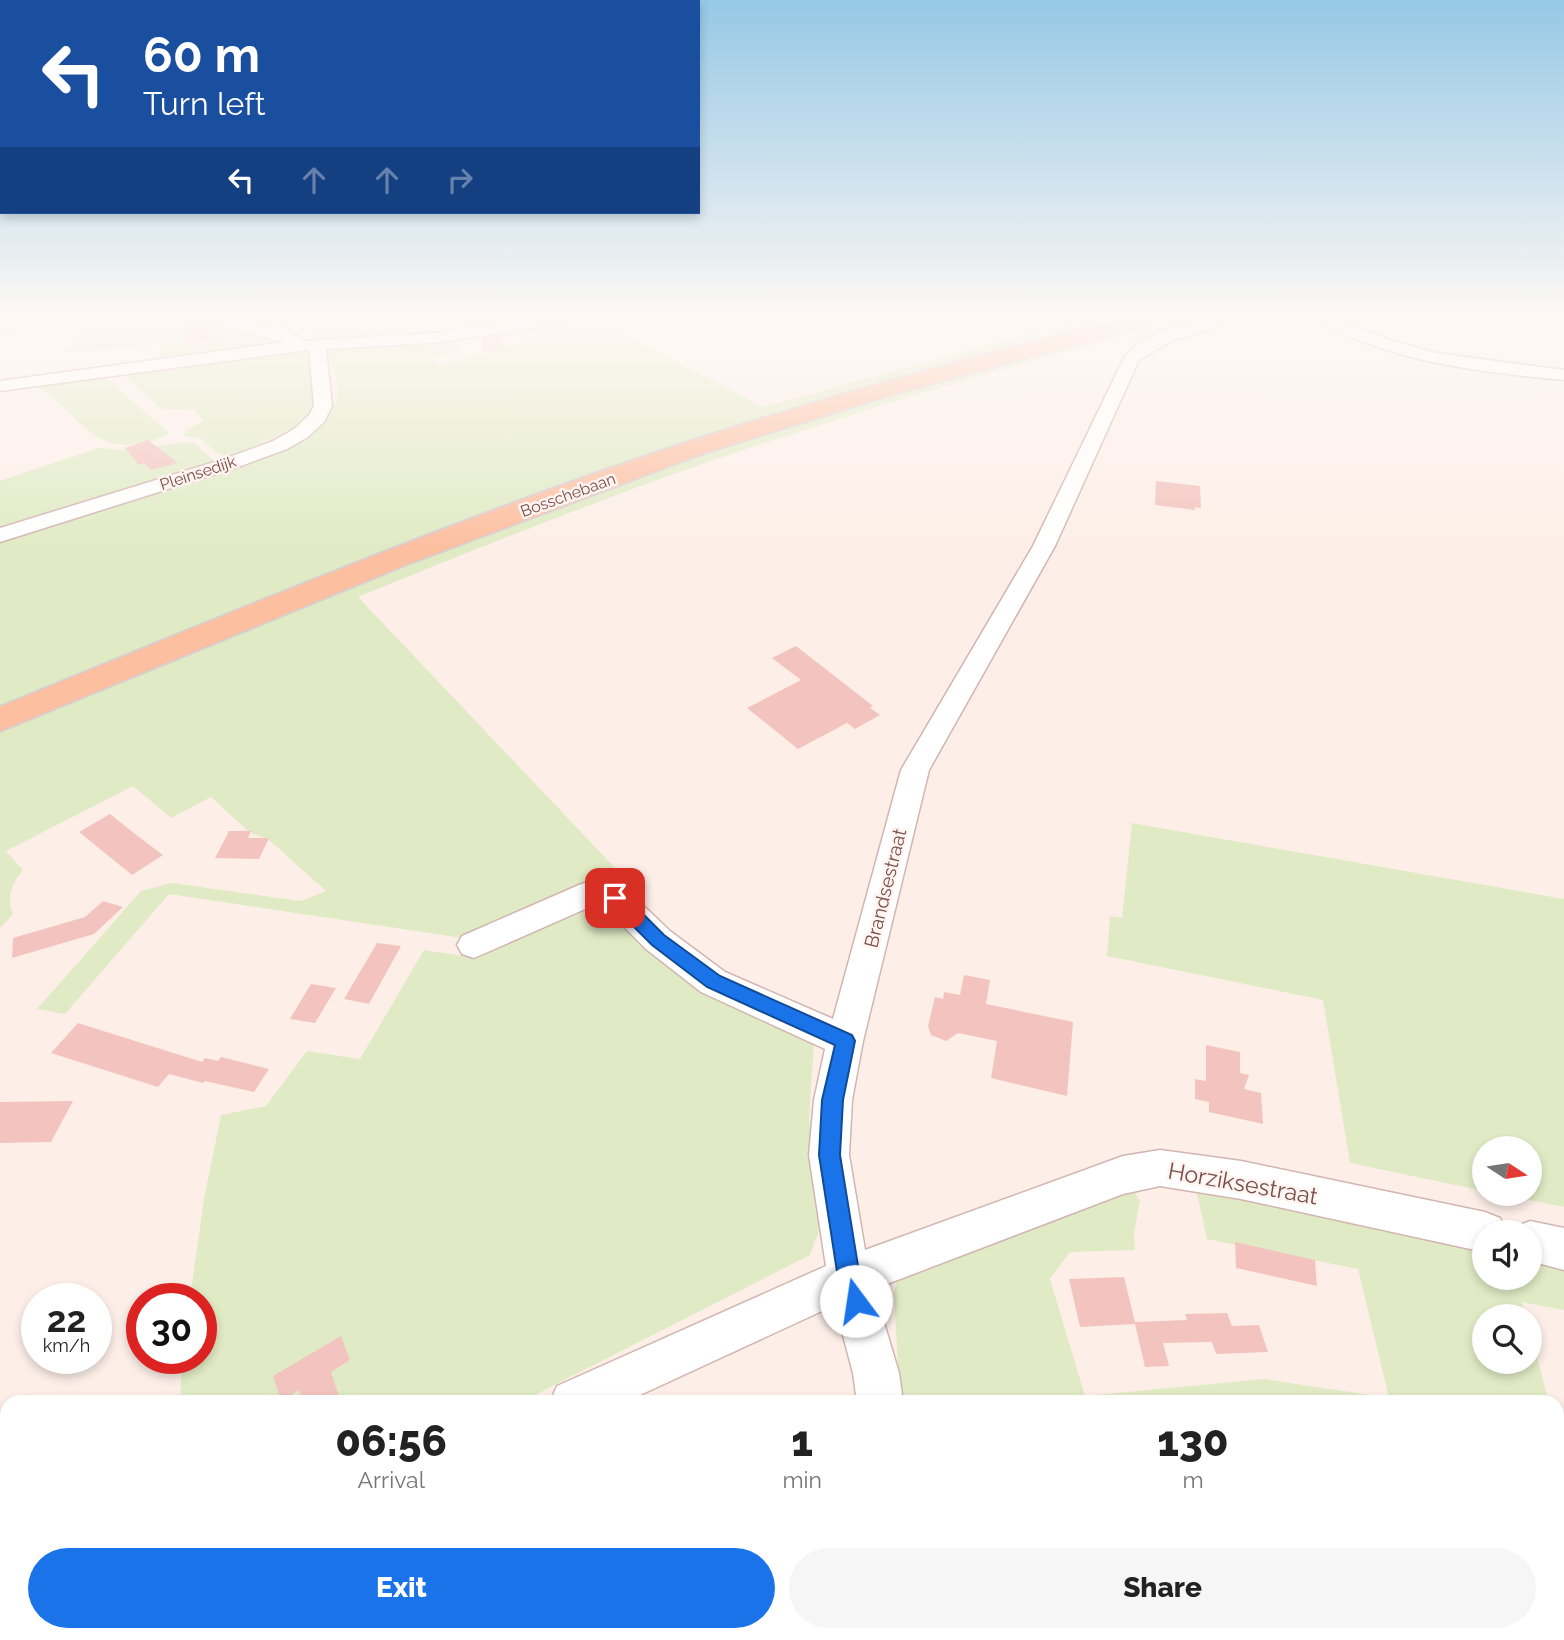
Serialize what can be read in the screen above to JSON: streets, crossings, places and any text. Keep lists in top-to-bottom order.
{
  "streets": {
    "main road": ["Bosschebaan"],
    "street": ["Pleinsedijk", "Brandsestraat", "Horziksestraat"]
  },
  "crossings": [
    ["Brandsestraat", "Horziksestraat"]
  ],
  "north": "right",
  "page": {
    "turn": ["60 m", "Turn left"],
    "speed": "22 km/h",
    "limit": "30",
    "eta": [
      "06:56",
      "Arrival",
      "1",
      "min",
      "130",
      "m"
    ],
    "buttons": ["Exit", "Share"]
  }
}
